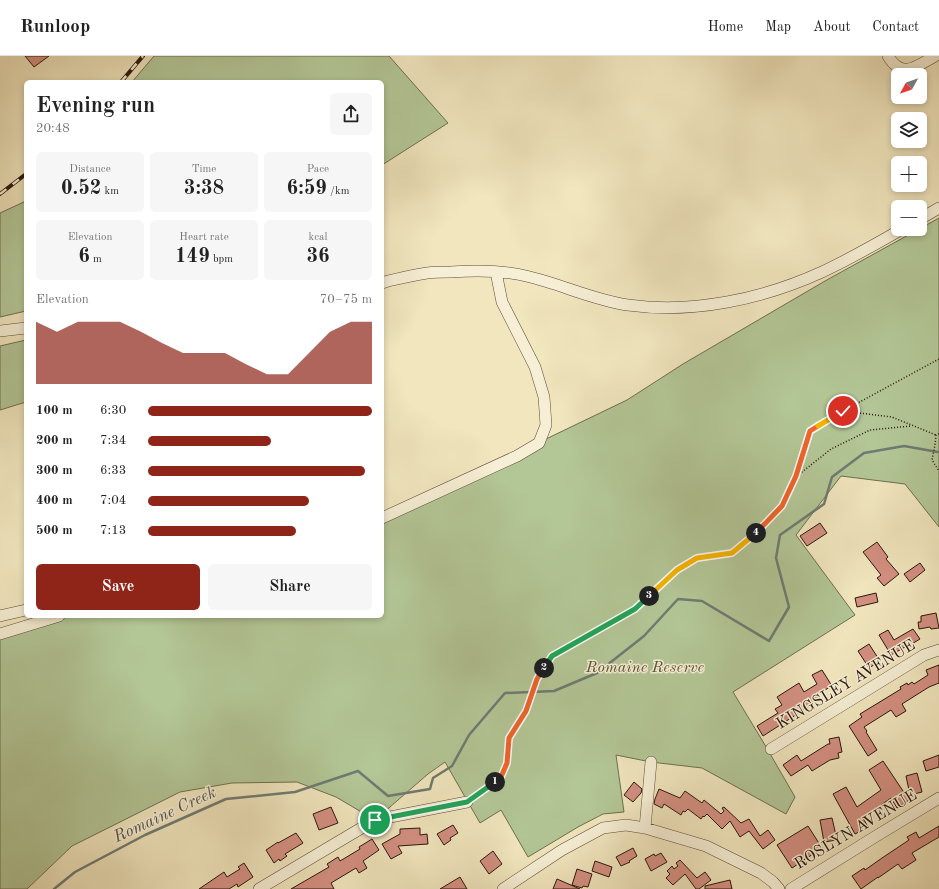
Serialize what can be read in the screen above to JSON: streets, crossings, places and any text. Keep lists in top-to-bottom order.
{
  "streets": {
    "street": ["KINGSLEY AVENUE", "ROSLYN AVENUE"]
  },
  "water": ["Romaine Creek"],
  "parks": ["Romaine Reserve"],
  "north": "bottom left",
  "page": {
    "header": "Runloop",
    "nav": [
      "Home",
      "Map",
      "About",
      "Contact"
    ],
    "map_buttons": ["+", "−"],
    "heading": ["Evening run", "20:48"],
    "stats": [
      ["Distance", "0.52 km"],
      ["Time", "3:38"],
      ["Pace", "6:59 /km"],
      ["Elevation", "6 m"],
      ["Heart rate", "149 bpm"],
      ["kcal", "36"]
    ],
    "chart": ["Elevation", "70–75 m"],
    "list": [
      {
        "name": "100 m",
        "note": "6:30"
      },
      {
        "name": "200 m",
        "note": "7:34"
      },
      {
        "name": "300 m",
        "note": "6:33"
      },
      {
        "name": "400 m",
        "note": "7:04"
      },
      {
        "name": "500 m",
        "note": "7:13"
      }
    ],
    "pins": [
      "4",
      "3",
      "2",
      "1"
    ],
    "buttons": ["Save", "Share"]
  }
}
